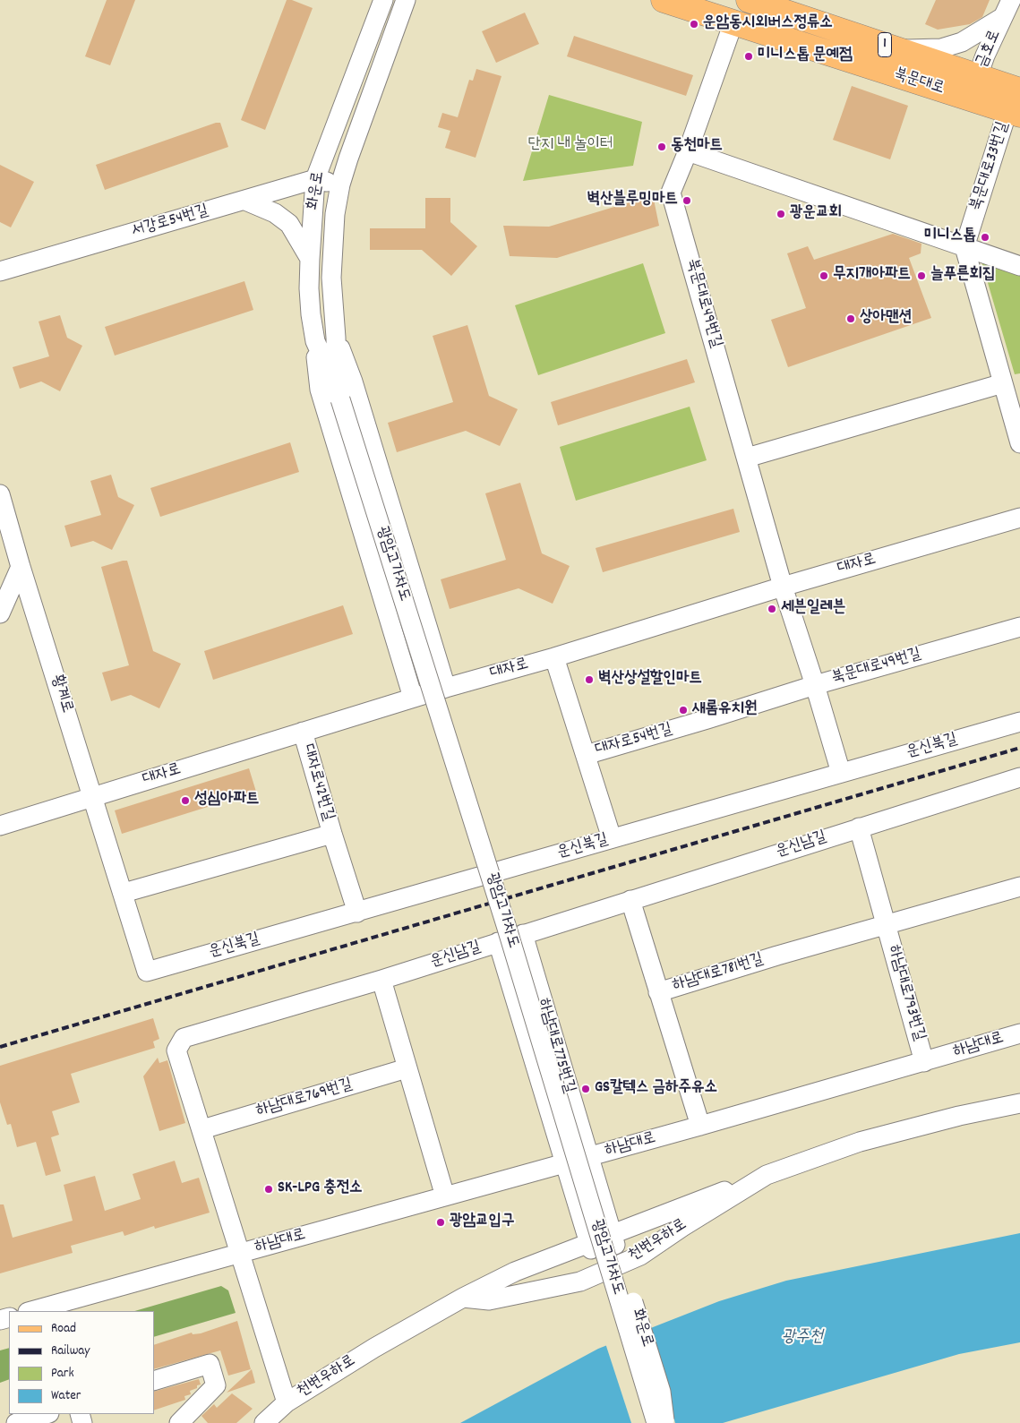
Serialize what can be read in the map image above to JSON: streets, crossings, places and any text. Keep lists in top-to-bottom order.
{
  "streets": {
    "main road": ["1", "북문대로"],
    "street": [
      "금호로",
      "북문대로33번길",
      "화운로",
      "서강로54번길",
      "북문대로49번길",
      "광암고가차도",
      "대자로",
      "황계로",
      "대자로54번길",
      "운신북길",
      "대자로42번길",
      "운신남길",
      "하남대로781번길",
      "하남대로793번길",
      "하남대로775번길",
      "하남대로",
      "하남대로769번길",
      "천변우하로"
    ]
  },
  "crossings": [
    ["금호로", "북문대로"],
    ["북문대로", "북문대로33번길"],
    ["북문대로", "북문대로49번길"],
    ["화운로", "서강로54번길"],
    ["화운로", "광암고가차도"],
    ["화운로", "하남대로775번길"],
    ["화운로", "하남대로"],
    ["화운로", "천변우하로"],
    ["북문대로49번길", "대자로"],
    ["북문대로49번길", "대자로54번길"],
    ["북문대로49번길", "운신북길"],
    ["대자로", "황계로"],
    ["대자로", "대자로54번길"],
    ["대자로", "대자로42번길"],
    ["황계로", "운신북길"],
    ["황계로", "대자로42번길"],
    ["대자로54번길", "운신북길"],
    ["운신북길", "대자로42번길"],
    ["운신남길", "하남대로781번길"],
    ["운신남길", "하남대로793번길"],
    ["운신남길", "하남대로775번길"],
    ["운신남길", "하남대로"],
    ["운신남길", "하남대로769번길"],
    ["하남대로781번길", "하남대로793번길"],
    ["하남대로781번길", "하남대로"],
    ["하남대로793번길", "하남대로"],
    ["하남대로775번길", "하남대로"],
    ["하남대로", "천변우하로"]
  ],
  "water": ["광주천"],
  "parks": ["단지 내 놀이터"],
  "places": [
    "운암동시외버스정류소",
    "미니스톱 문예점",
    "동천마트",
    "벽산블루밍마트",
    "광운교회",
    "미니스톱",
    "무지개아파트",
    "늘푸른회집",
    "상아맨션",
    "세븐일레븐",
    "벽산상설할인마트",
    "새롬유치원",
    "성심아파트",
    "GS칼텍스 금하주유소",
    "SK-LPG 충전소",
    "광암교입구"
  ],
  "legend": [
    "Road",
    "Railway",
    "Park",
    "Water"
  ]
}
